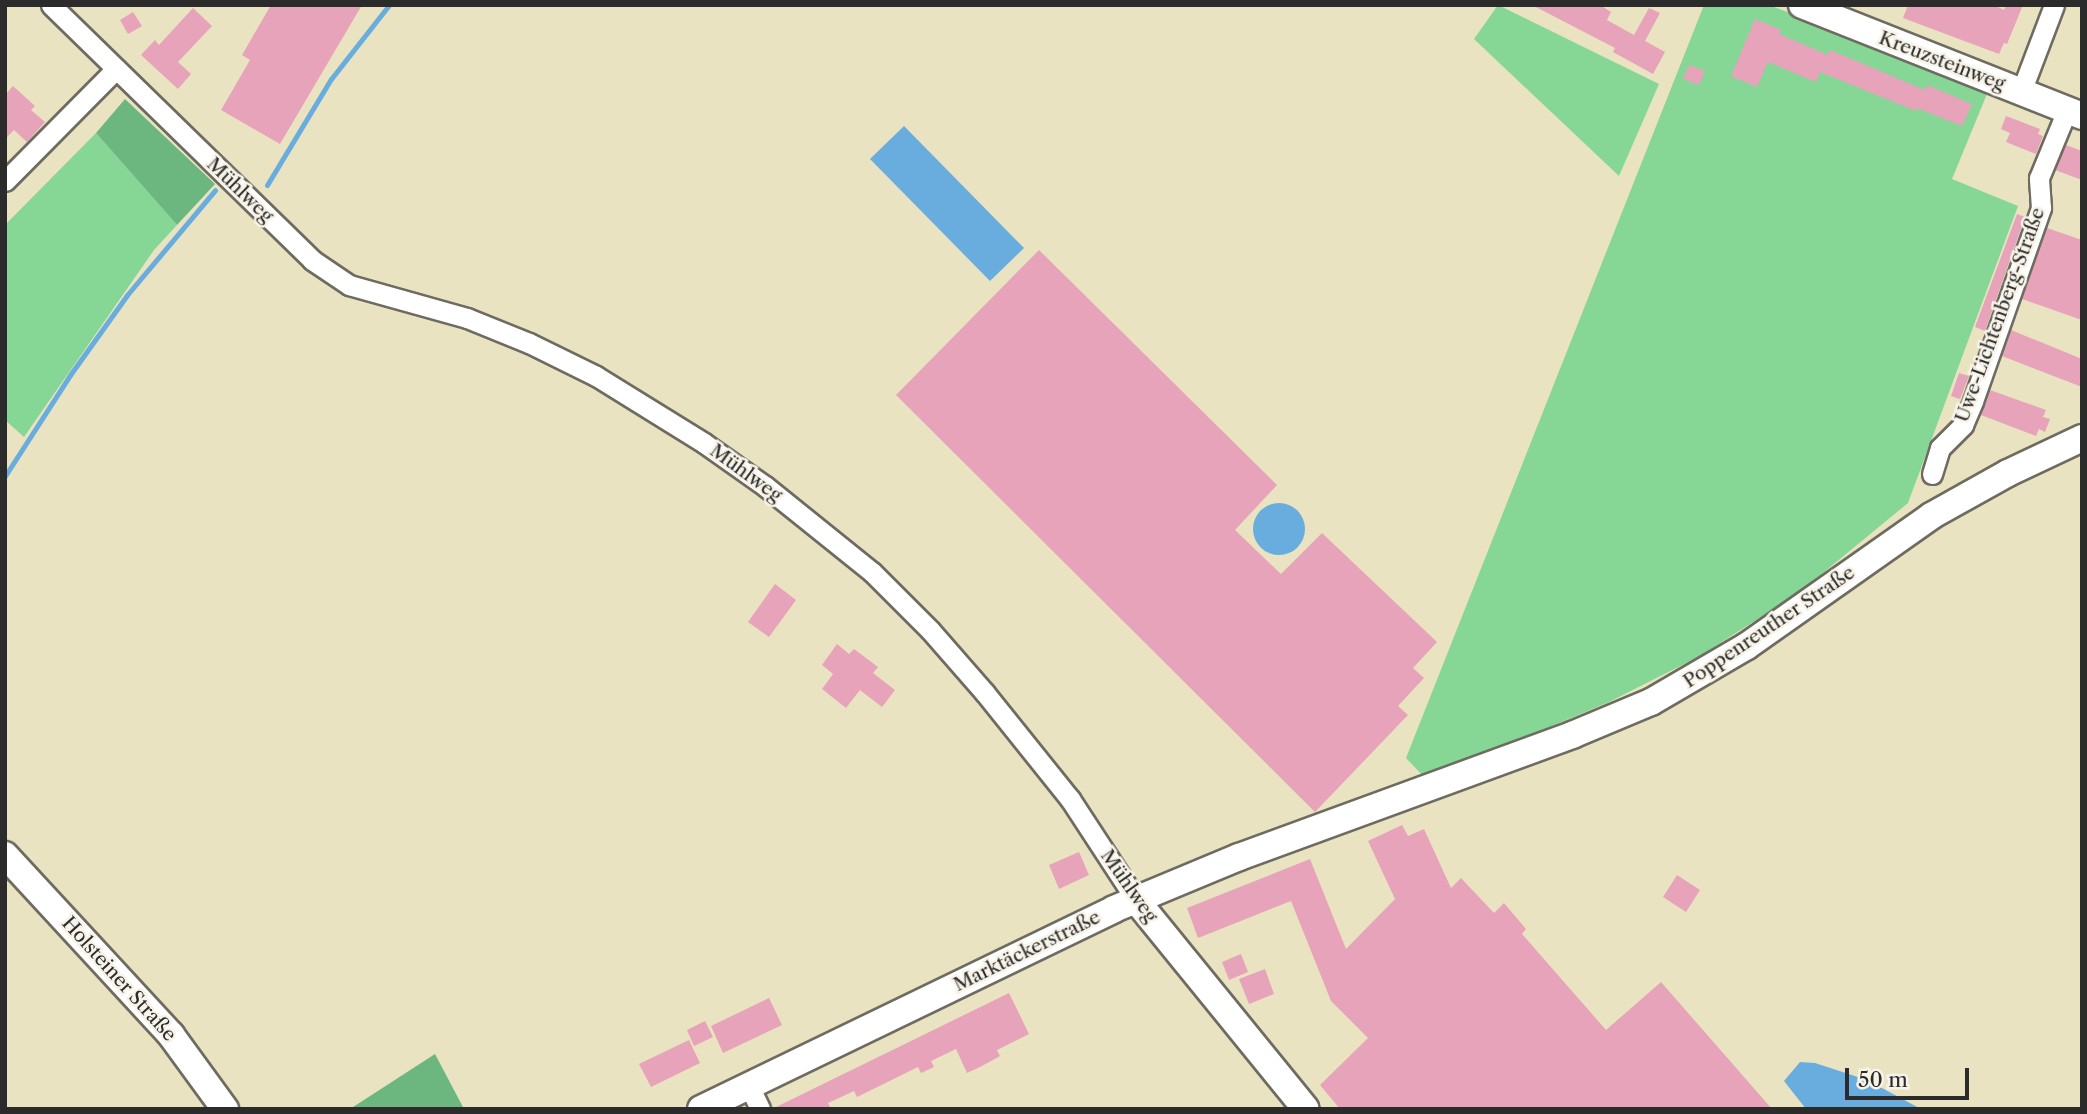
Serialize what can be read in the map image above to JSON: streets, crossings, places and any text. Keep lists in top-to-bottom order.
{
  "streets": {
    "street": [
      "Kreuzsteinweg",
      "Mühlweg",
      "Uwe-Lichtenberg-Straße",
      "Poppenreuther Straße",
      "Marktäckerstraße",
      "Holsteiner Straße"
    ]
  },
  "crossings": [
    ["Kreuzsteinweg", "Uwe-Lichtenberg-Straße"],
    ["Mühlweg", "Marktäckerstraße"],
    ["Poppenreuther Straße", "Marktäckerstraße"]
  ],
  "scale_bar": "50 m"
}
